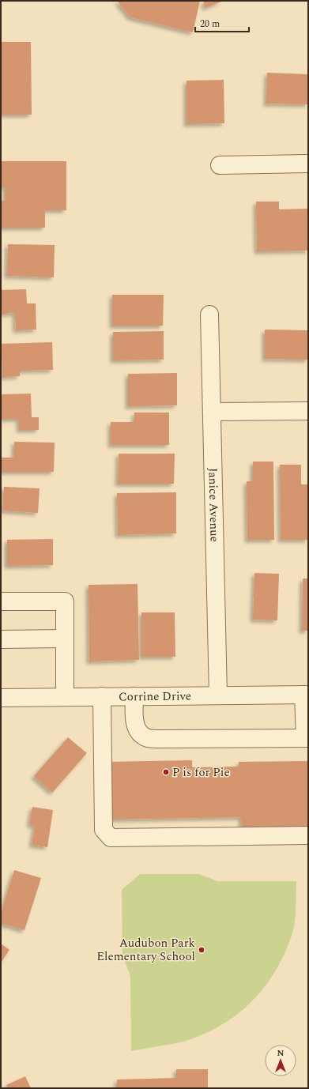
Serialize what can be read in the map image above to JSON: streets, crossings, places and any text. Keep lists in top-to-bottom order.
{
  "streets": {
    "street": ["Janice Avenue", "Corrine Drive"]
  },
  "crossings": [
    ["Janice Avenue", "Corrine Drive"]
  ],
  "places": ["P is for Pie", "Audubon Park Elementary School"],
  "scale_bar": "20 m",
  "north": "top"
}
